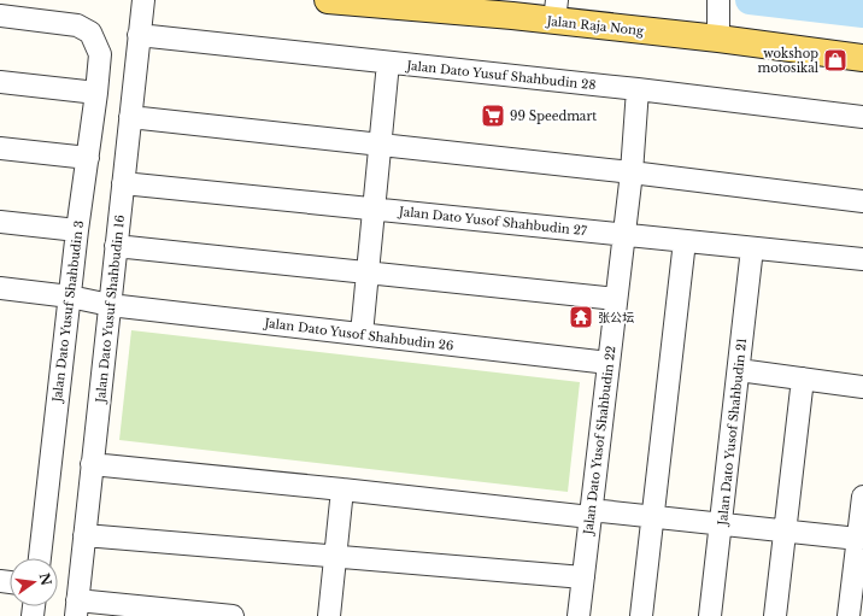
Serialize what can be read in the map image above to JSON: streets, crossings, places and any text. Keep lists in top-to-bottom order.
{
  "streets": {
    "main road": ["Jalan Raja Nong"],
    "street": [
      "Jalan Dato Yusuf Shahbudin 28",
      "Jalan Dato Yusof Shahbudin 27",
      "Jalan Dato Yusuf Shahbudin 16",
      "Jalan Dato Yusuf Shahbudin 3",
      "Jalan Dato Yusof Shahbudin 26",
      "Jalan Dato Yusof Shahbudin 21",
      "Jalan Dato Yusof Shahbudin 22"
    ]
  },
  "crossings": [
    ["Jalan Dato Yusuf Shahbudin 28", "Jalan Dato Yusuf Shahbudin 16"],
    ["Jalan Dato Yusuf Shahbudin 28", "Jalan Dato Yusof Shahbudin 22"],
    ["Jalan Dato Yusof Shahbudin 27", "Jalan Dato Yusuf Shahbudin 16"],
    ["Jalan Dato Yusof Shahbudin 27", "Jalan Dato Yusof Shahbudin 21"],
    ["Jalan Dato Yusof Shahbudin 27", "Jalan Dato Yusof Shahbudin 22"],
    ["Jalan Dato Yusuf Shahbudin 16", "Jalan Dato Yusof Shahbudin 26"],
    ["Jalan Dato Yusuf Shahbudin 3", "Jalan Dato Yusof Shahbudin 26"],
    ["Jalan Dato Yusof Shahbudin 26", "Jalan Dato Yusof Shahbudin 22"]
  ],
  "places": {
    "shop": ["wokshop motosikal"],
    "supermarket": ["99 Speedmart"],
    "temple": ["张公坛"]
  },
  "north": "right"
}
